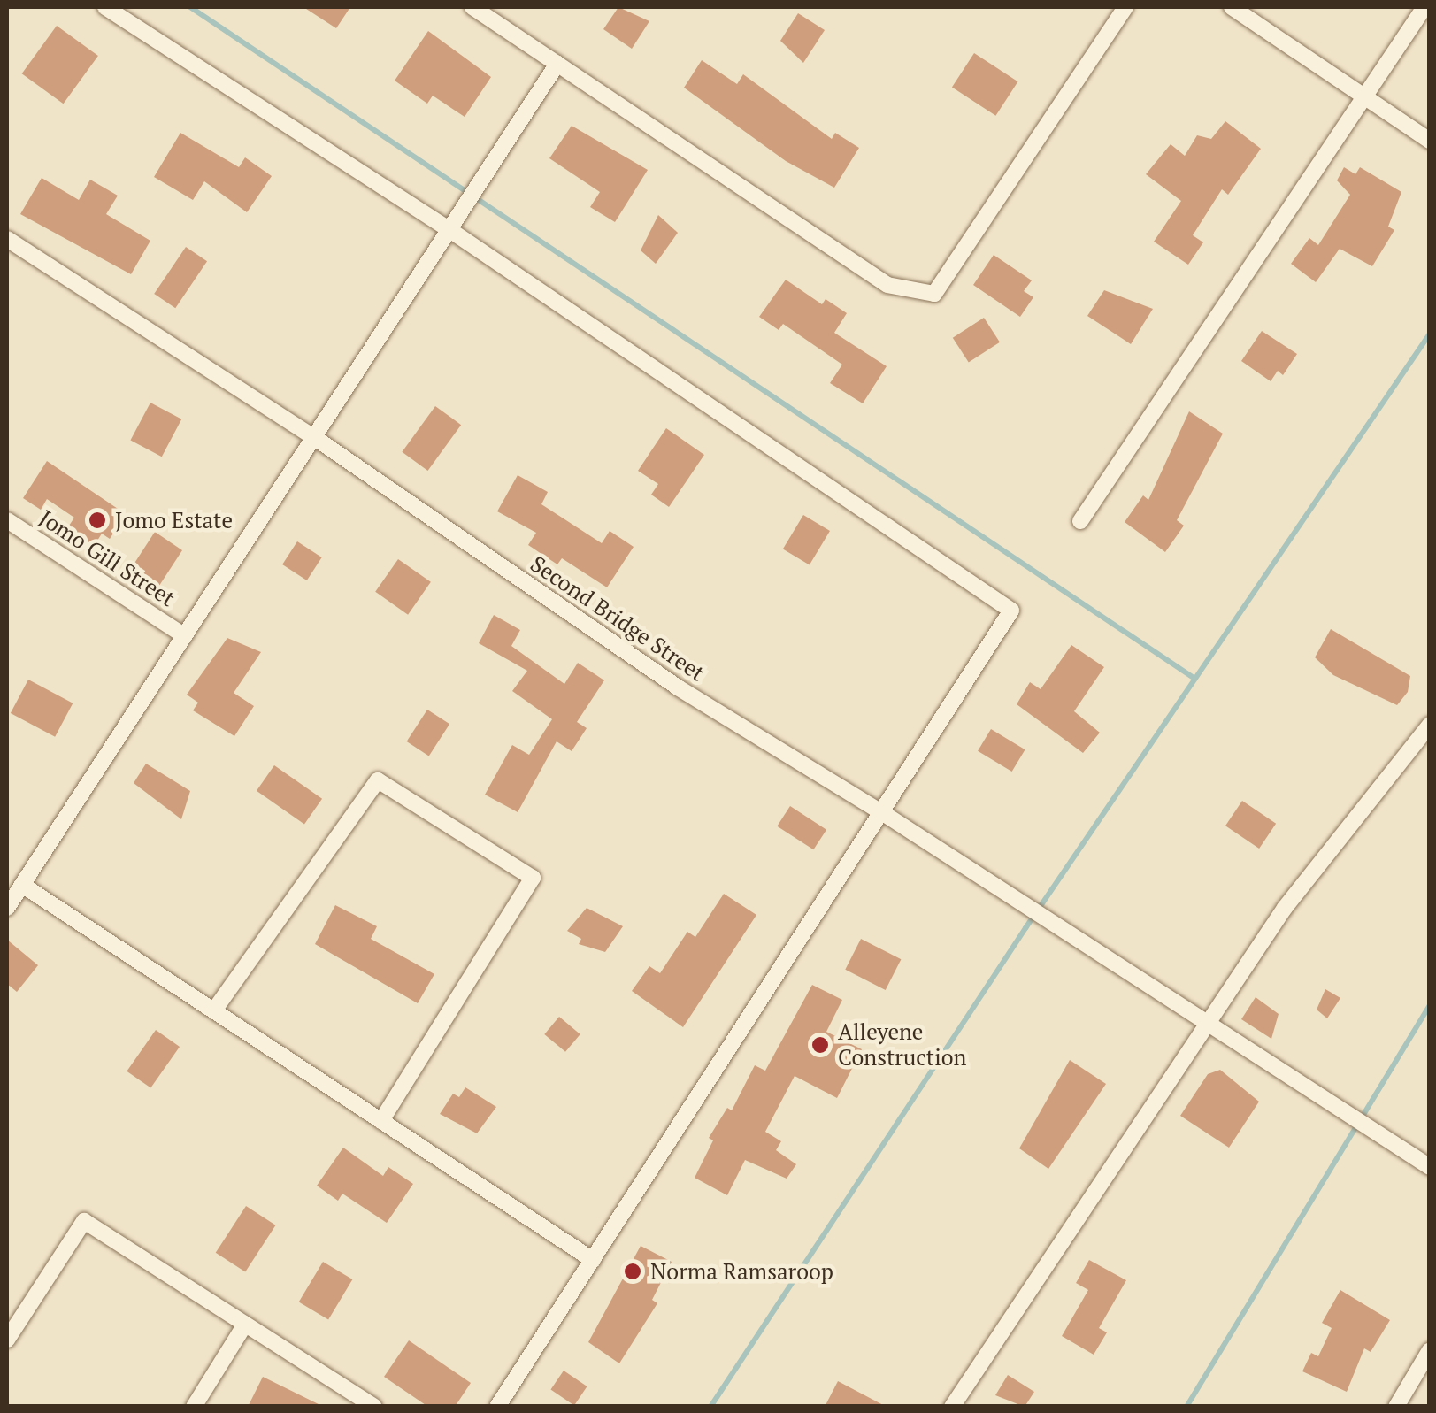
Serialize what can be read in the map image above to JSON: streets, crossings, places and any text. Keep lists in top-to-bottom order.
{
  "streets": {
    "street": ["Jomo Gill Street", "Second Bridge Street"]
  },
  "places": ["Jomo Estate", "Alleyene Construction", "Norma Ramsaroop"]
}
